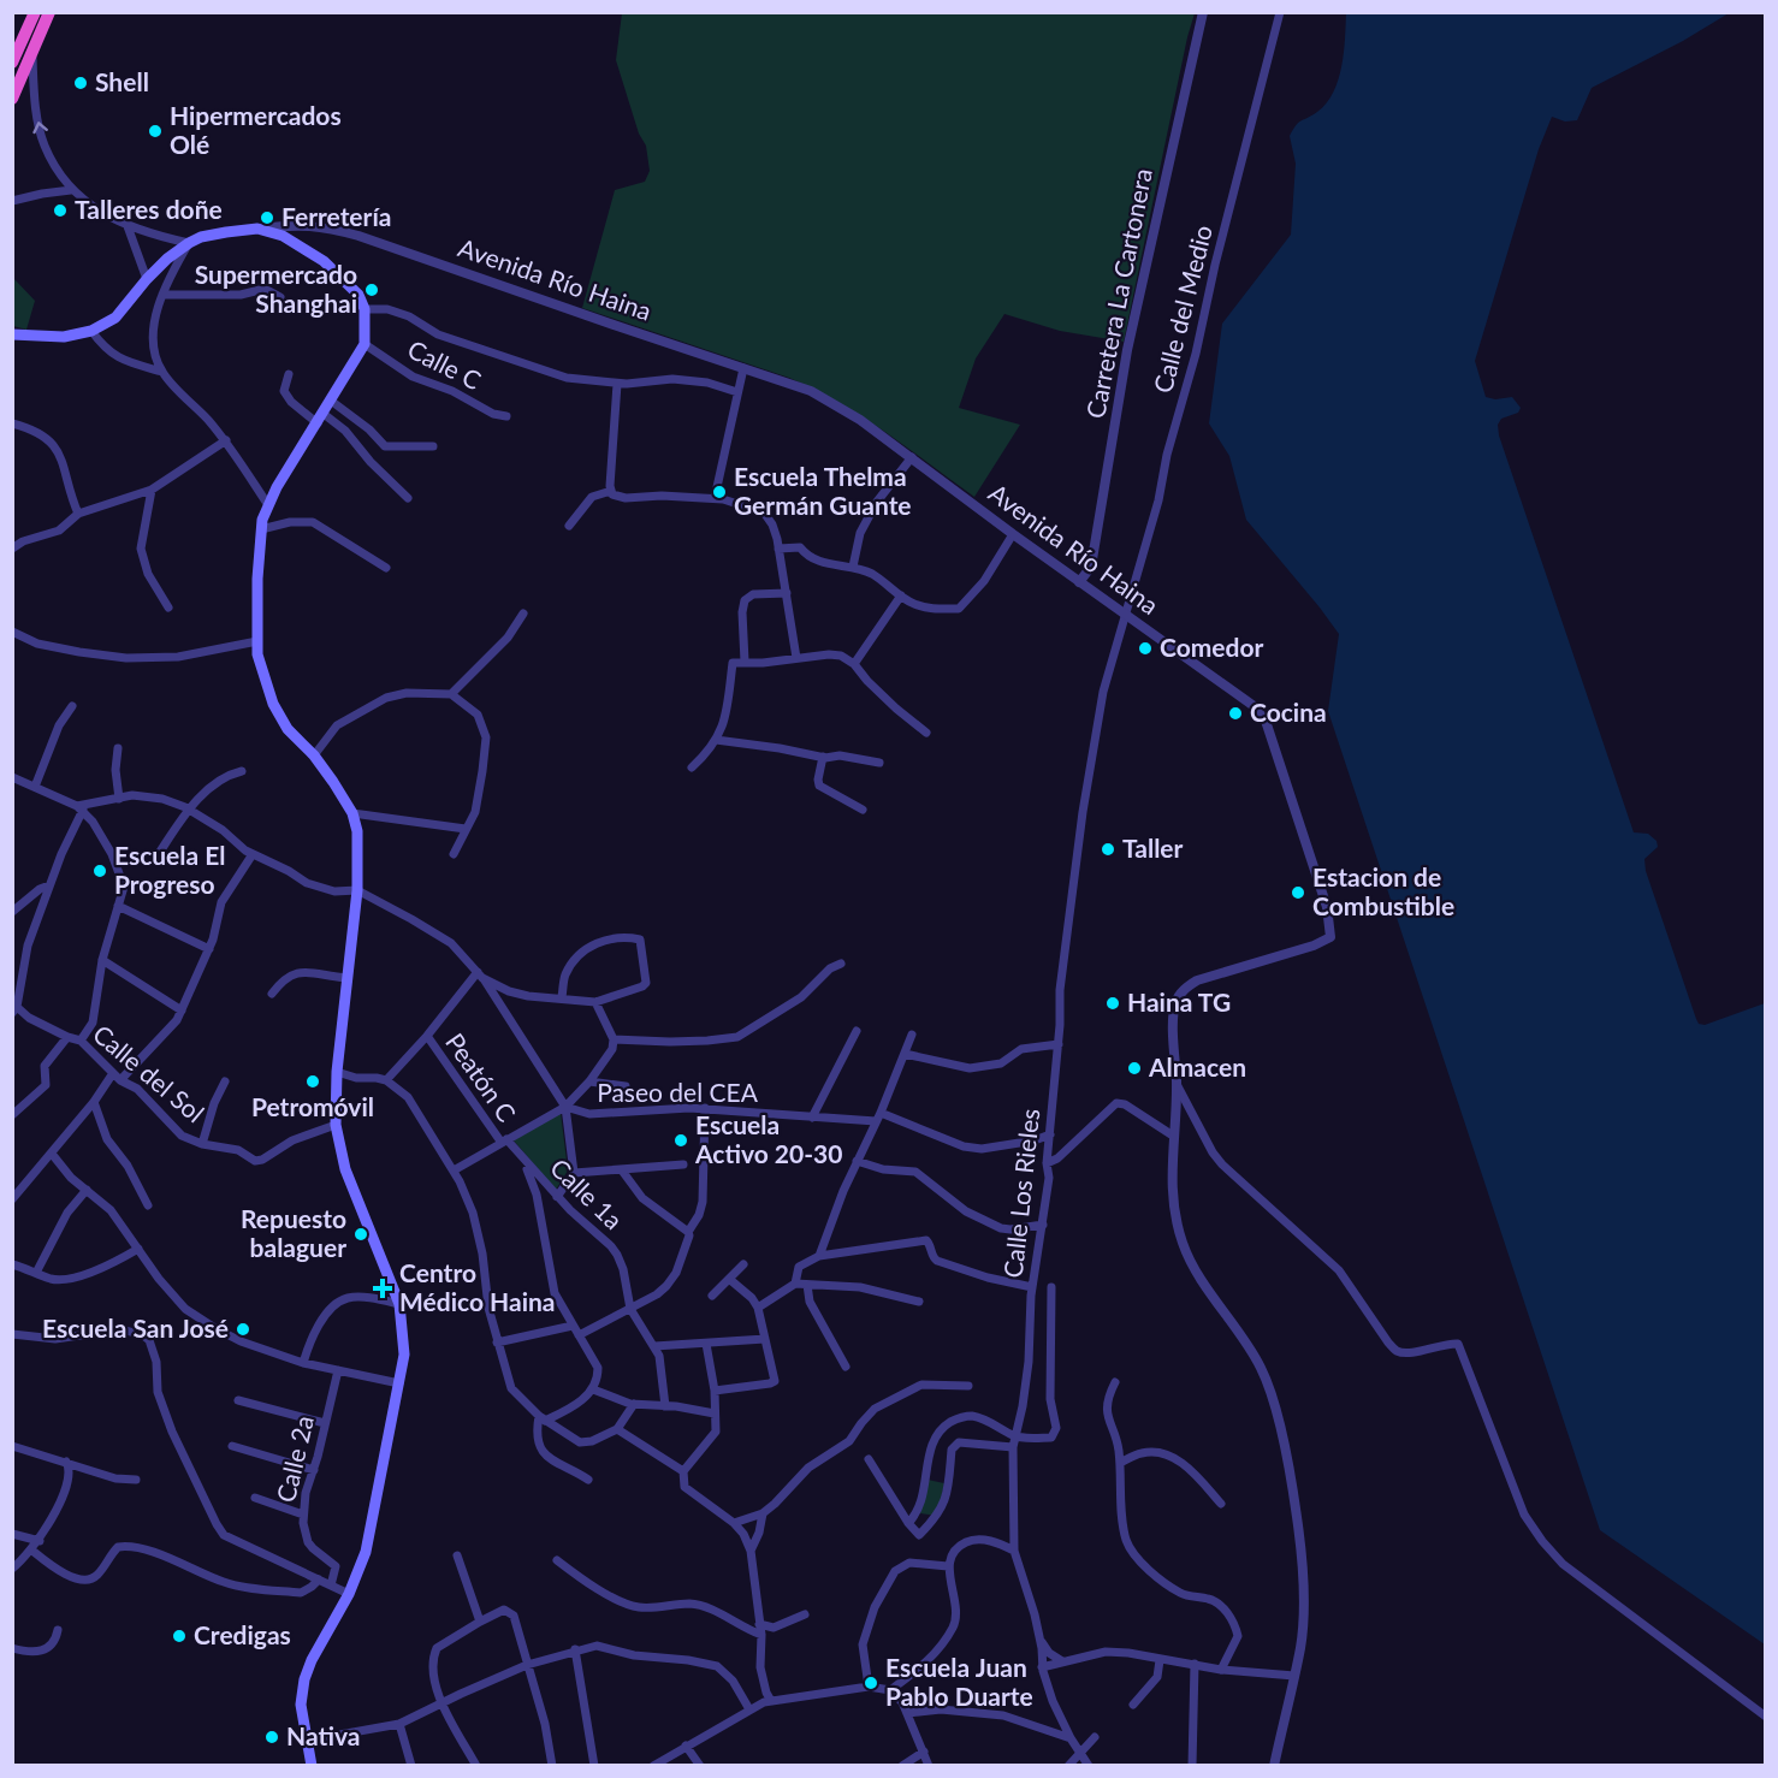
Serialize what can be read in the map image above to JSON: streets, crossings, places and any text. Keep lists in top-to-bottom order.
{
  "streets": {
    "street": [
      "Avenida Río Haina",
      "Carretera La Cartonera",
      "Calle del Medio",
      "Calle C",
      "Calle del Sol",
      "Peatón C",
      "Paseo del CEA",
      "Calle Los Rieles",
      "Calle 1a",
      "Calle 2a"
    ]
  },
  "crossings": [
    ["Avenida Río Haina", "Carretera La Cartonera"],
    ["Avenida Río Haina", "Calle del Medio"],
    ["Avenida Río Haina", "Calle Los Rieles"],
    ["Calle del Medio", "Calle Los Rieles"],
    ["Peatón C", "Calle 1a"],
    ["Paseo del CEA", "Calle Los Rieles"]
  ],
  "places": {
    "other": [
      "Shell",
      "Hipermercados Olé",
      "Talleres doñe",
      "Ferretería",
      "Supermercado Shanghai",
      "Escuela Thelma Germán Guante",
      "Comedor",
      "Cocina",
      "Taller",
      "Escuela El Progreso",
      "Estacion de Combustible",
      "Haina TG",
      "Almacen",
      "Petromóvil",
      "Escuela Activo 20-30",
      "Repuesto balaguer",
      "Escuela San José",
      "Credigas",
      "Escuela Juan Pablo Duarte",
      "Nativa"
    ],
    "health": ["Centro Médico Haina"]
  }
}
